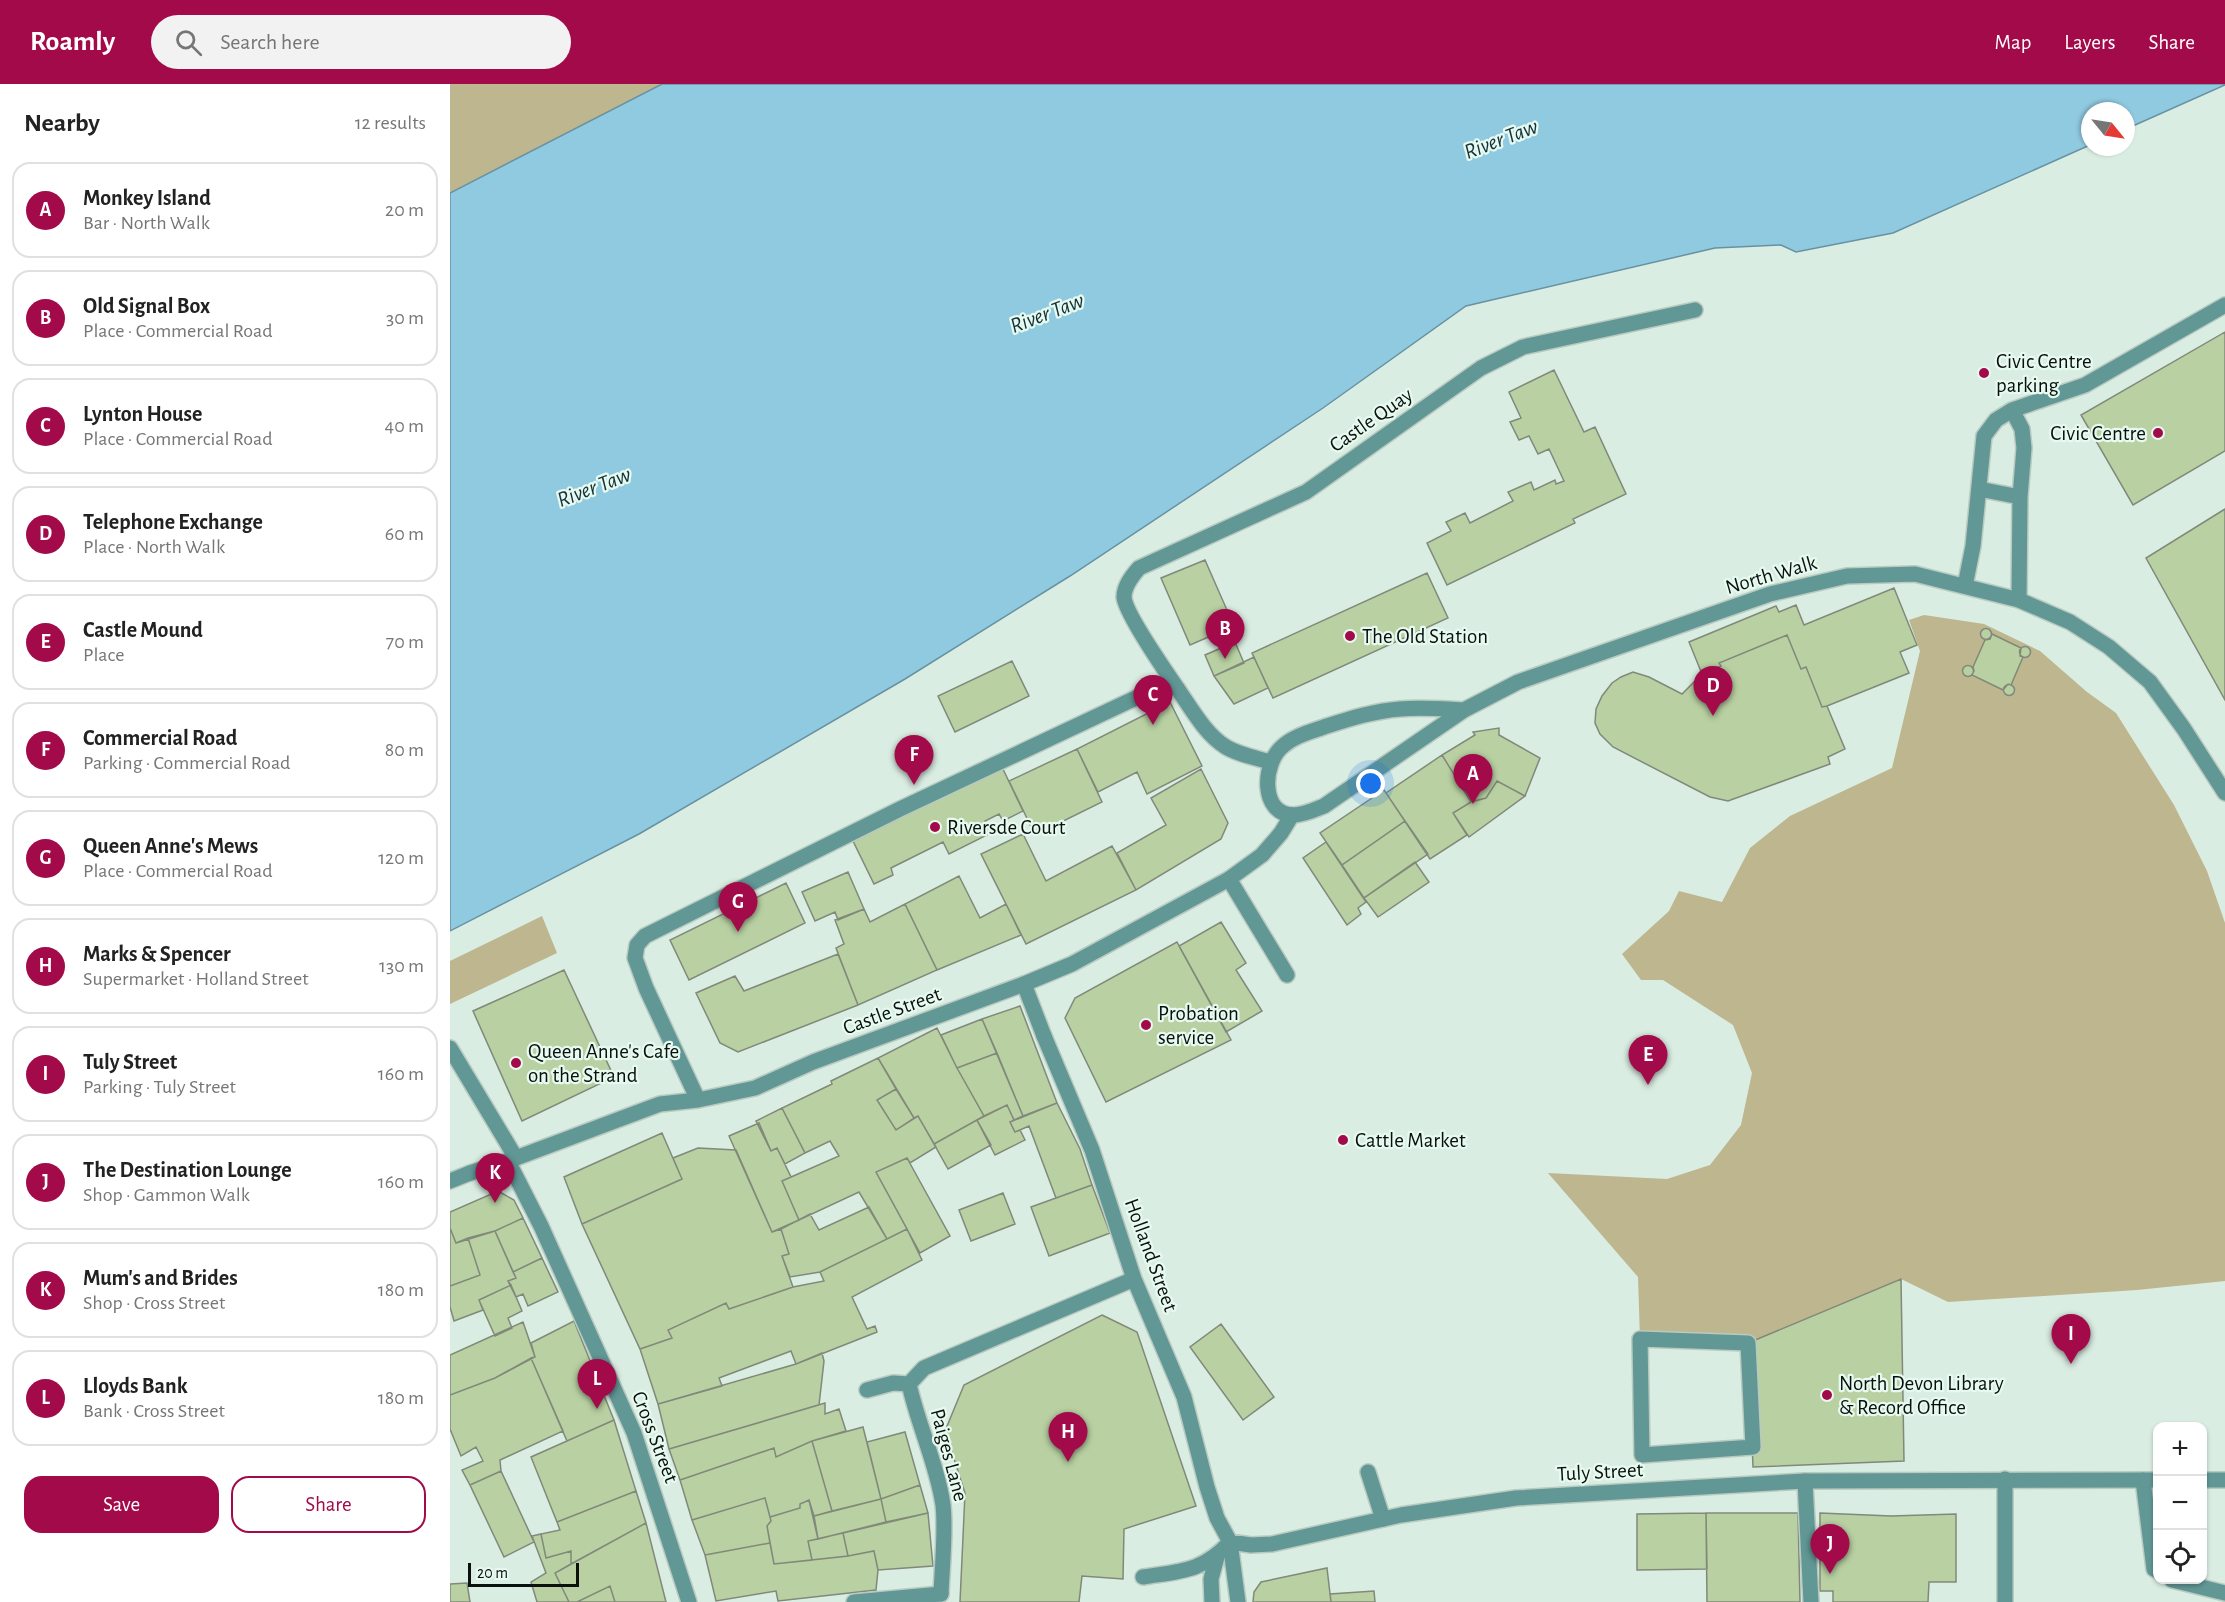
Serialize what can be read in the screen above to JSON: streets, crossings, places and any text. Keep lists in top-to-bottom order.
{
  "streets": {
    "street": [
      "Castle Quay",
      "North Walk",
      "Castle Street",
      "Holland Street",
      "Cross Street",
      "Paiges Lane",
      "Tuly Street"
    ]
  },
  "crossings": [
    ["North Walk", "Castle Street"],
    ["Castle Street", "Holland Street"],
    ["Castle Street", "Cross Street"],
    ["Holland Street", "Tuly Street"]
  ],
  "water": ["River Taw"],
  "places": [
    "Civic Centre parking",
    "Civic Centre",
    "The Old Station",
    "Riversde Court",
    "Probation service",
    "Queen Anne's Cafe on the Strand",
    "Cattle Market",
    "North Devon Library & Record Office"
  ],
  "scale_bar": "20 m",
  "north": "bottom right",
  "page": {
    "header": "Roamly",
    "search": "Search here",
    "nav": ["Map", "Layers", "Share"],
    "heading": ["Nearby", "12 results"],
    "list": [
      {
        "mark": "A",
        "name": "Monkey Island",
        "note": "Bar · North Walk",
        "value": "20 m"
      },
      {
        "mark": "B",
        "name": "Old Signal Box",
        "note": "Place · Commercial Road",
        "value": "30 m"
      },
      {
        "mark": "C",
        "name": "Lynton House",
        "note": "Place · Commercial Road",
        "value": "40 m"
      },
      {
        "mark": "D",
        "name": "Telephone Exchange",
        "note": "Place · North Walk",
        "value": "60 m"
      },
      {
        "mark": "E",
        "name": "Castle Mound",
        "note": "Place",
        "value": "70 m"
      },
      {
        "mark": "F",
        "name": "Commercial Road",
        "note": "Parking · Commercial Road",
        "value": "80 m"
      },
      {
        "mark": "G",
        "name": "Queen Anne's Mews",
        "note": "Place · Commercial Road",
        "value": "120 m"
      },
      {
        "mark": "H",
        "name": "Marks & Spencer",
        "note": "Supermarket · Holland Street",
        "value": "130 m"
      },
      {
        "mark": "I",
        "name": "Tuly Street",
        "note": "Parking · Tuly Street",
        "value": "160 m"
      },
      {
        "mark": "J",
        "name": "The Destination Lounge",
        "note": "Shop · Gammon Walk",
        "value": "160 m"
      },
      {
        "mark": "K",
        "name": "Mum's and Brides",
        "note": "Shop · Cross Street",
        "value": "180 m"
      },
      {
        "mark": "L",
        "name": "Lloyds Bank",
        "note": "Bank · Cross Street",
        "value": "180 m"
      }
    ],
    "pins": [
      "B",
      "D",
      "C",
      "F",
      "A",
      "G",
      "E",
      "K",
      "I",
      "L",
      "H",
      "J"
    ],
    "map_buttons": ["+", "−"],
    "buttons": ["Save", "Share"],
    "scale": "20 m"
  }
}
